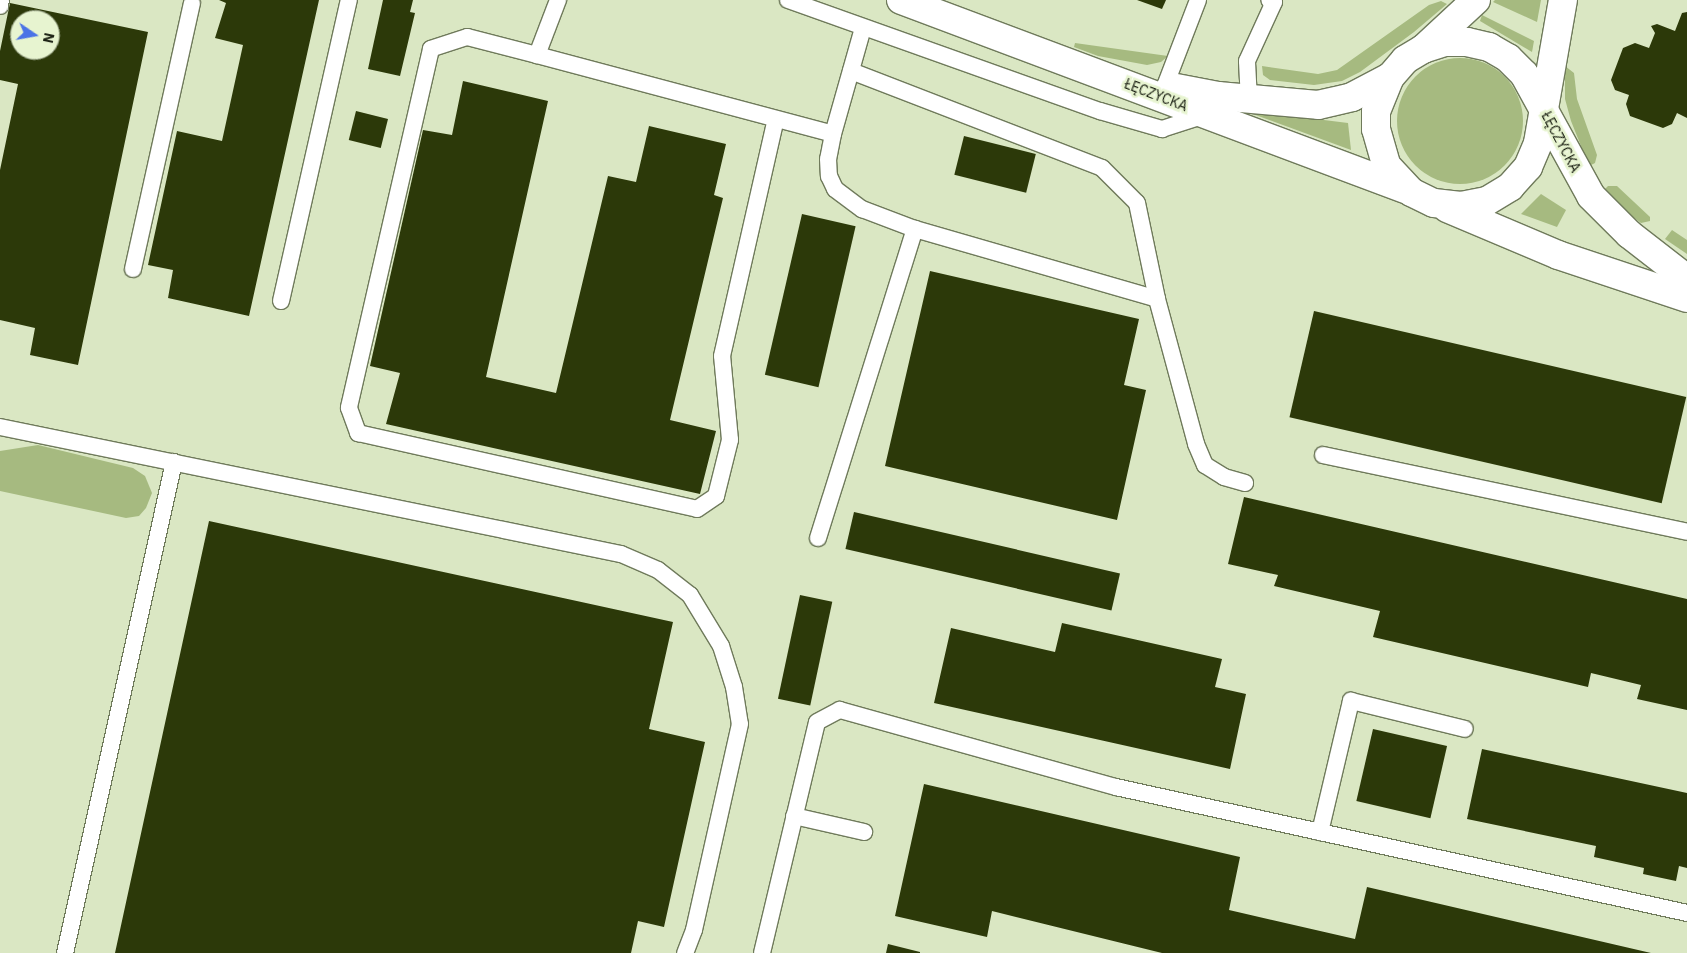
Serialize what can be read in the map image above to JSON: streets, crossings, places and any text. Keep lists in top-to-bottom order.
{
  "streets": {
    "street": ["ŁĘCZYCKA"]
  },
  "north": "right"
}
